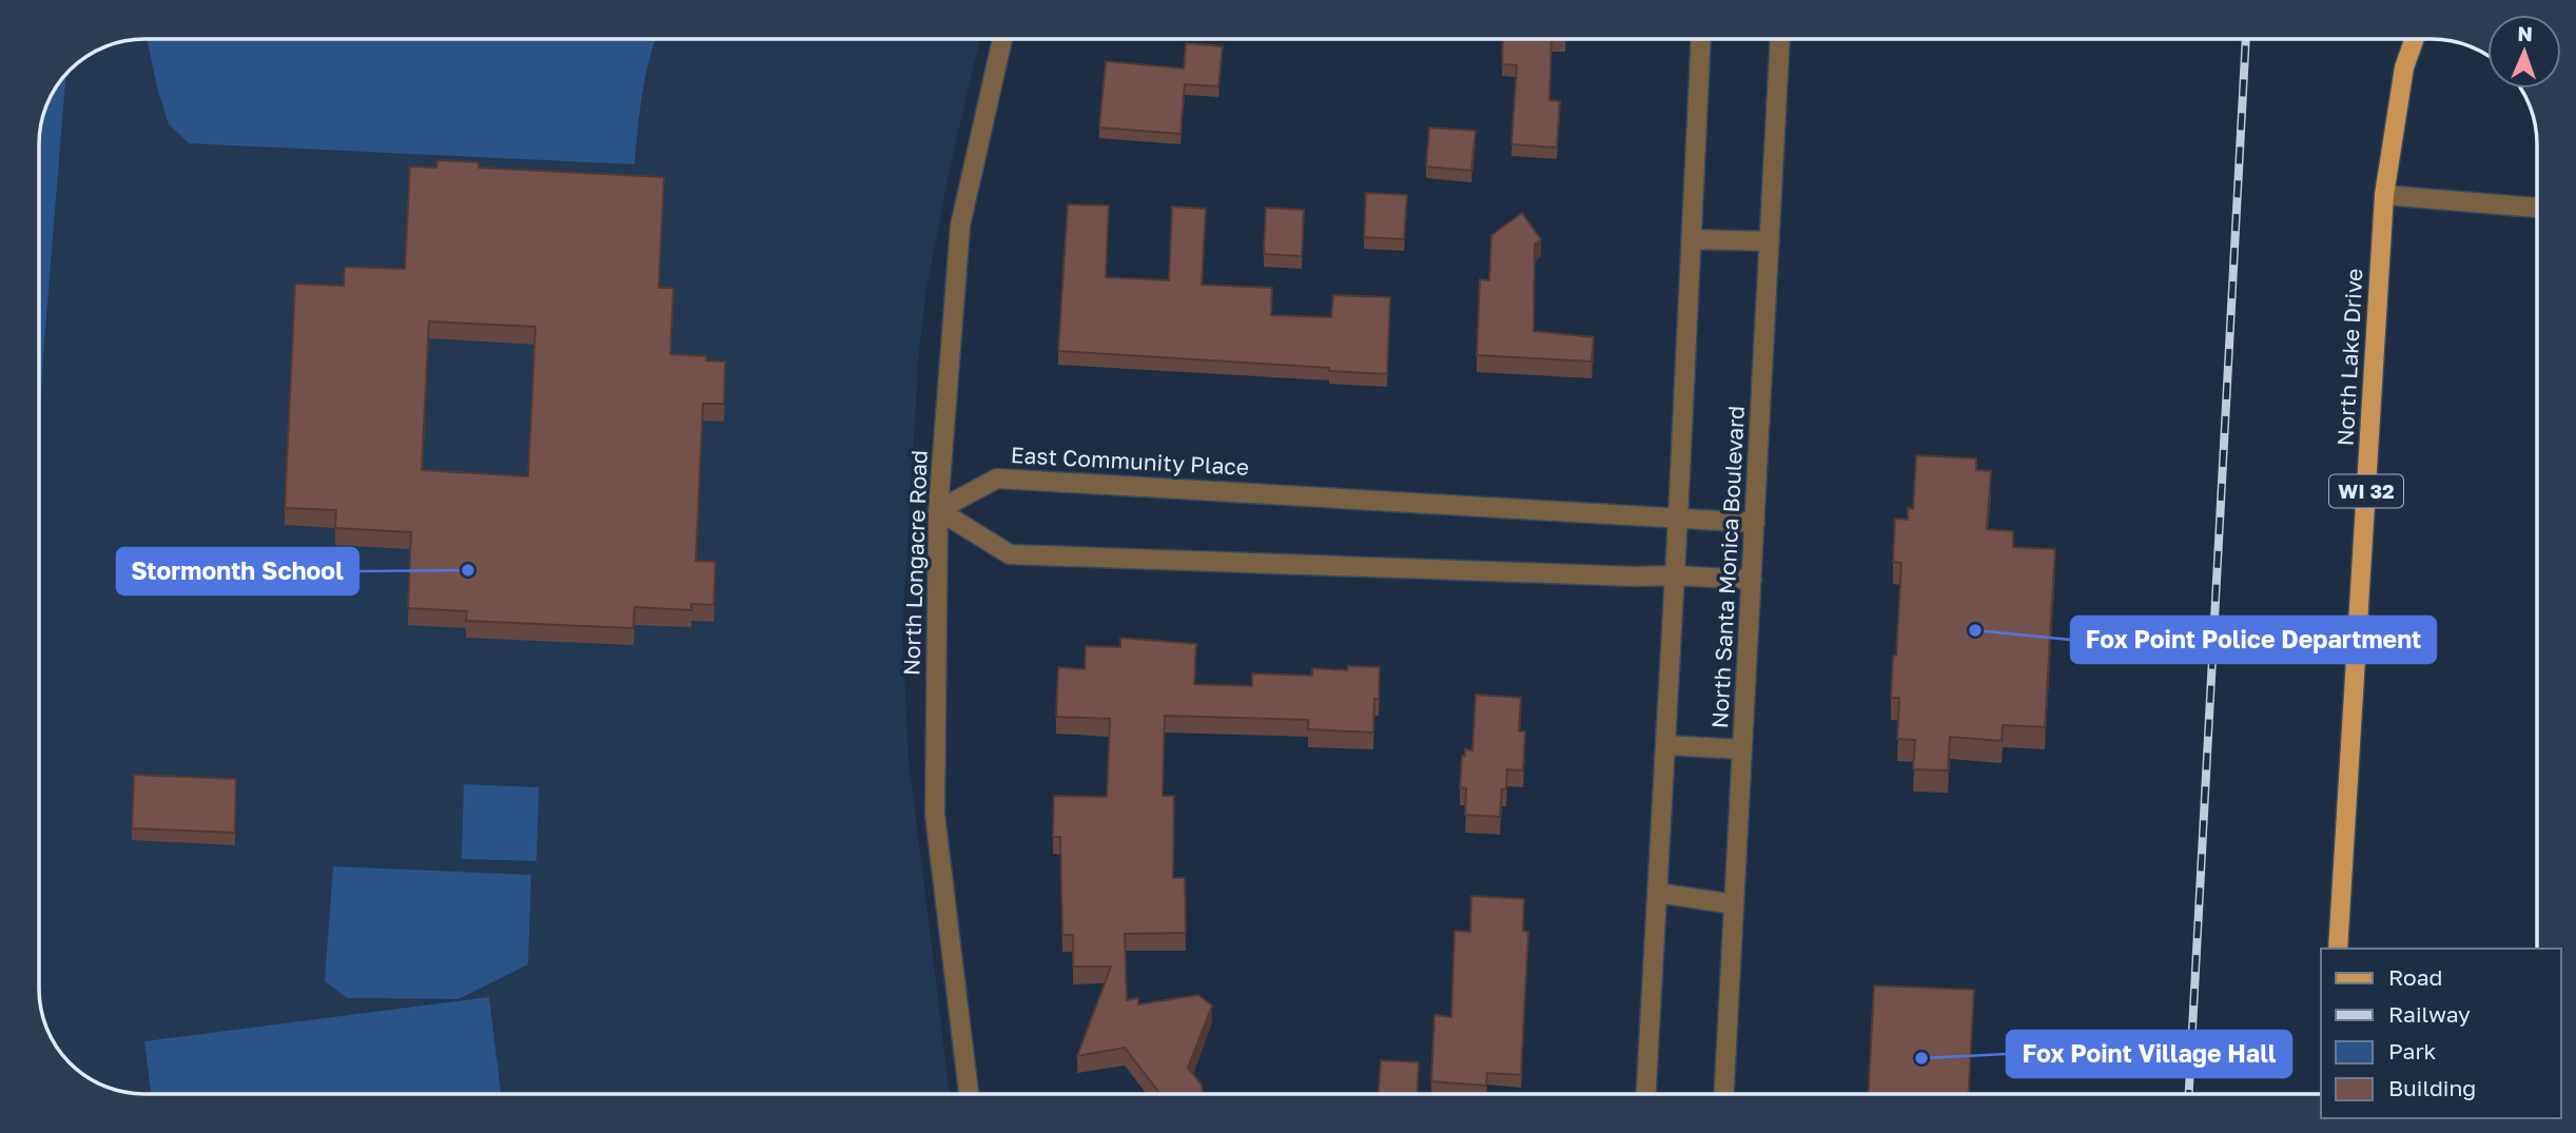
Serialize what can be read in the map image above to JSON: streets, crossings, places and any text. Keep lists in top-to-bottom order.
{
  "streets": {
    "main road": ["North Lake Drive", "WI 32"],
    "street": ["East Community Place", "North Longacre Road", "North Santa Monica Boulevard"]
  },
  "crossings": [
    ["East Community Place", "North Longacre Road"],
    ["East Community Place", "North Santa Monica Boulevard"]
  ],
  "places": ["Stormonth School", "Fox Point Police Department", "Fox Point Village Hall"],
  "legend": [
    "Road",
    "Railway",
    "Park",
    "Building"
  ],
  "north": "top"
}
